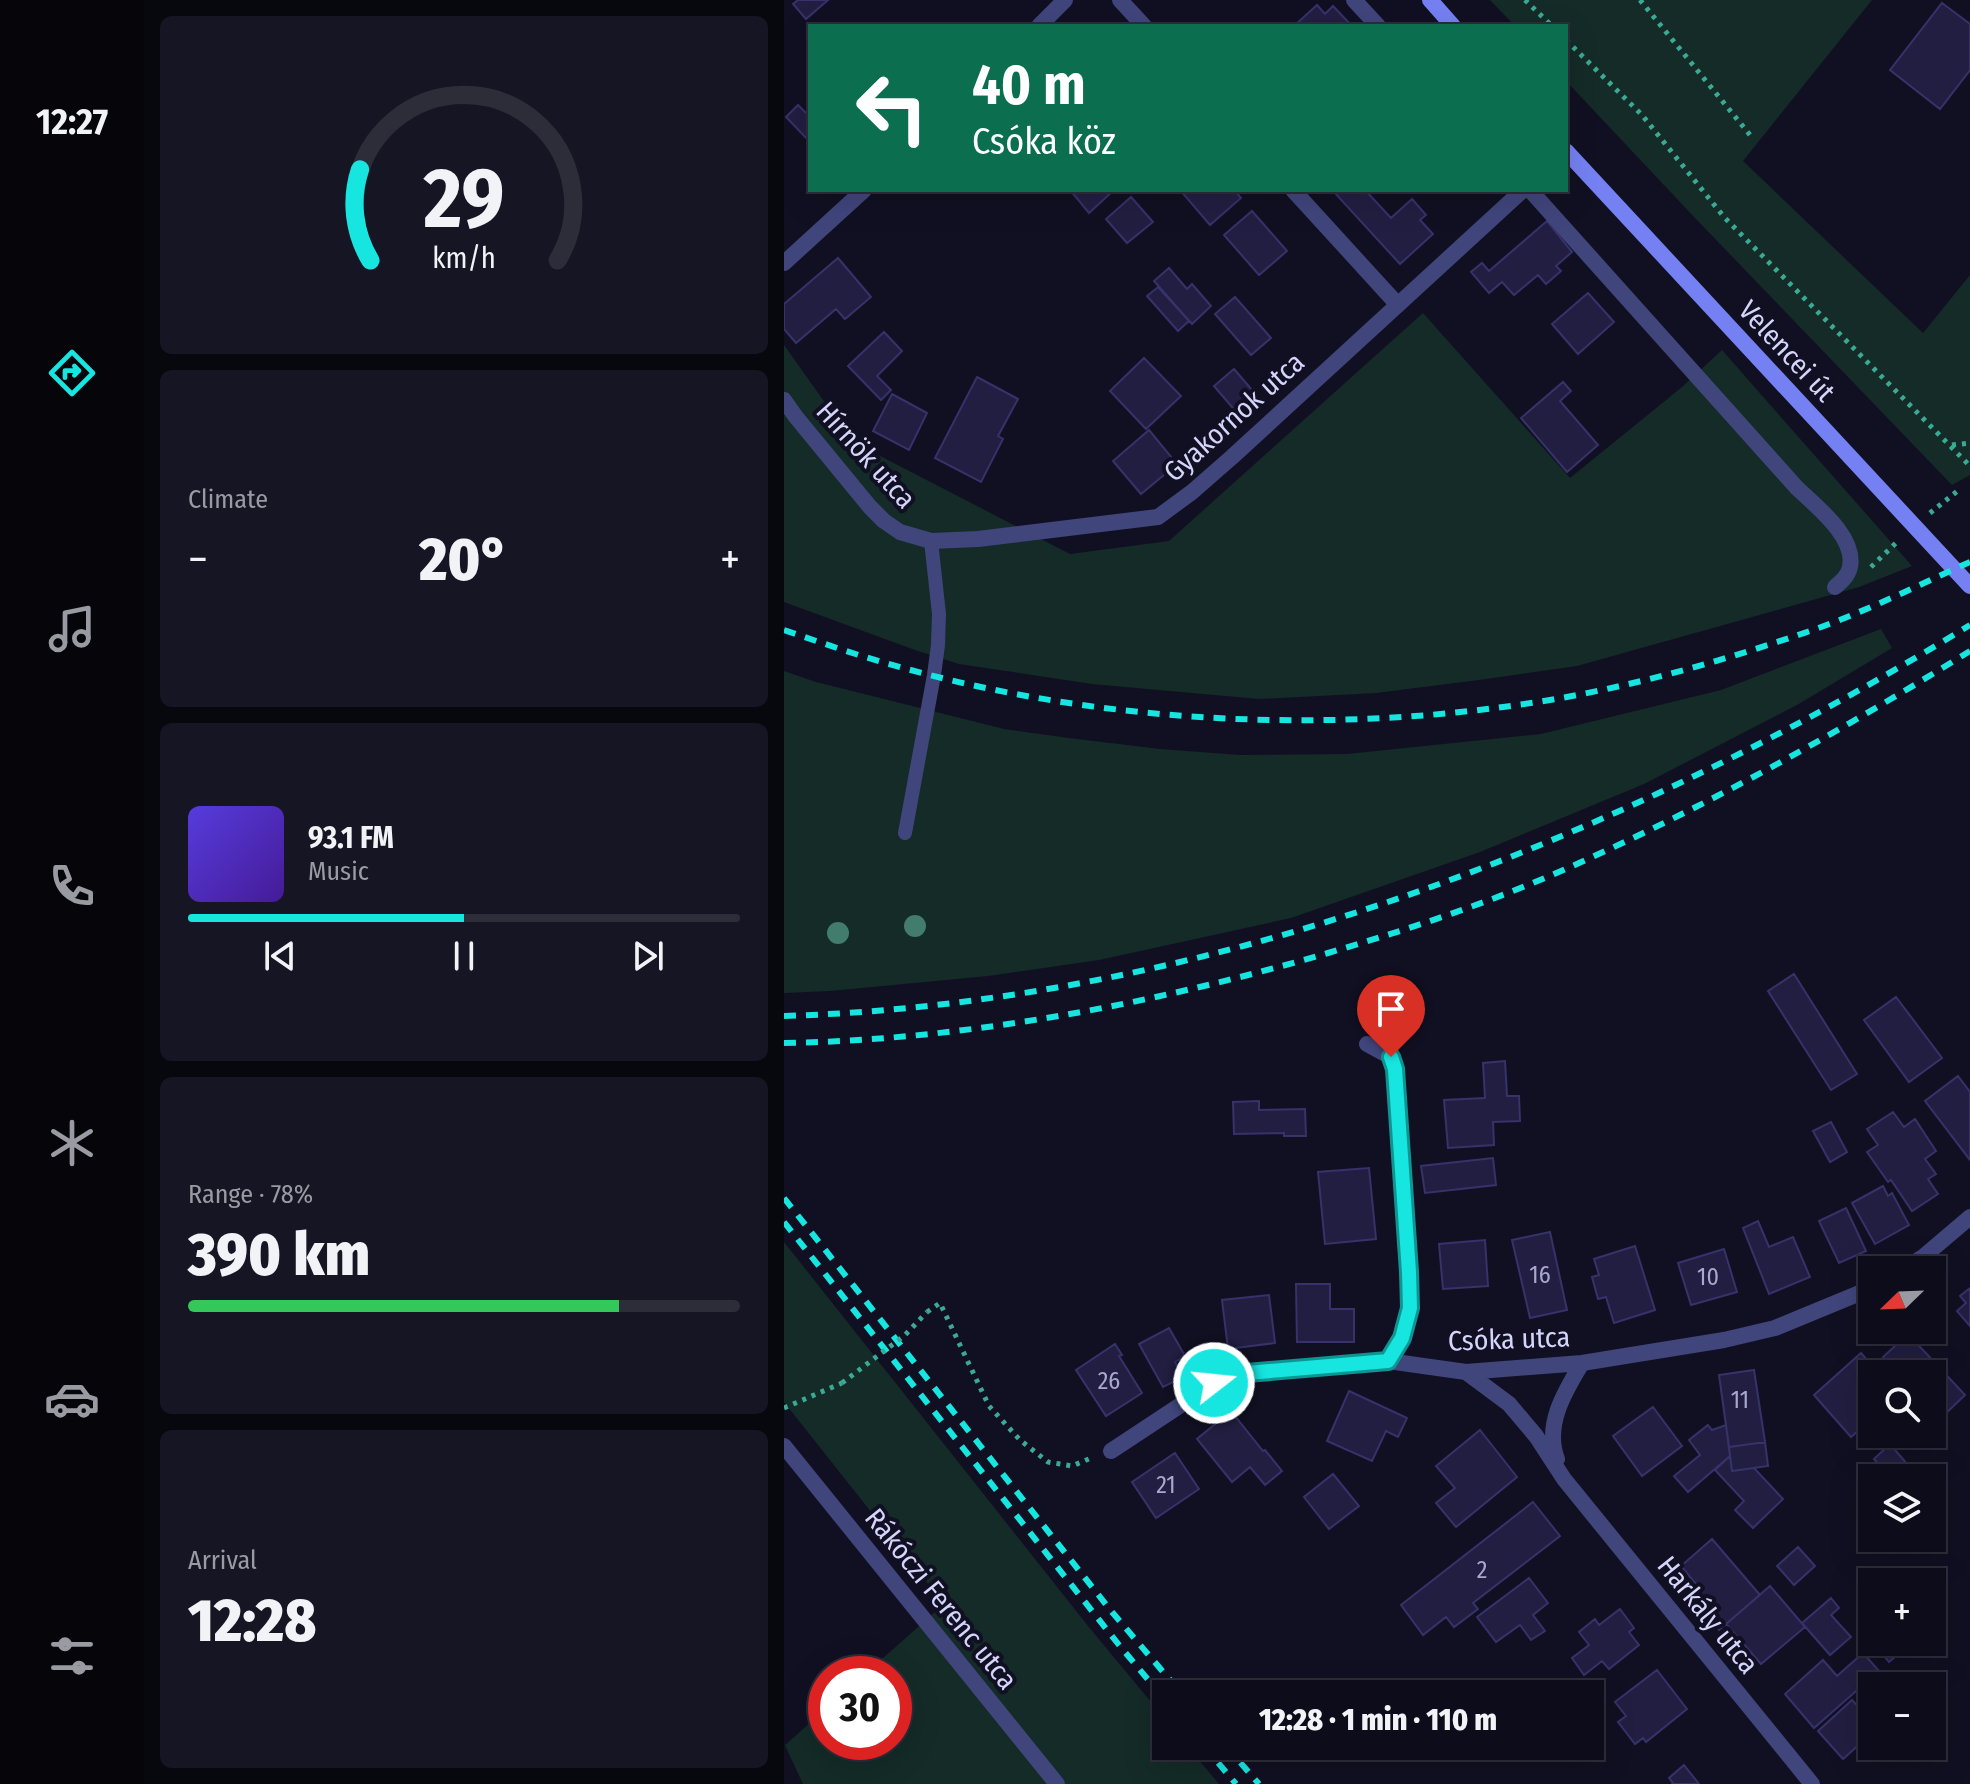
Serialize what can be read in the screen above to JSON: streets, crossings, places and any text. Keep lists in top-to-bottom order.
{
  "streets": {
    "main road": ["Velencei út"],
    "street": [
      "Gyakornok utca",
      "Hírnök utca",
      "Csóka utca",
      "Rákóczi Ferenc utca",
      "Harkály utca"
    ]
  },
  "crossings": [
    ["Gyakornok utca", "Hírnök utca"],
    ["Csóka utca", "Harkály utca"]
  ],
  "house_numbers": [
    "16",
    "10",
    "26",
    "11",
    "21",
    "2"
  ],
  "north": "bottom left",
  "page": {
    "tabs": "12:27",
    "turn": ["40 m", "Csóka köz"],
    "tile": [
      "Climate",
      ["Range · 78%", "390 km"],
      ["Arrival", "12:28"]
    ],
    "heat": ["−", "20°", "+"],
    "song": ["93.1 FM", "Music"],
    "map_buttons": ["+", "−"],
    "limit": "30",
    "trip": "12:28 · 1 min · 110 m",
    "gauge": ["29", "km/h"]
  }
}
